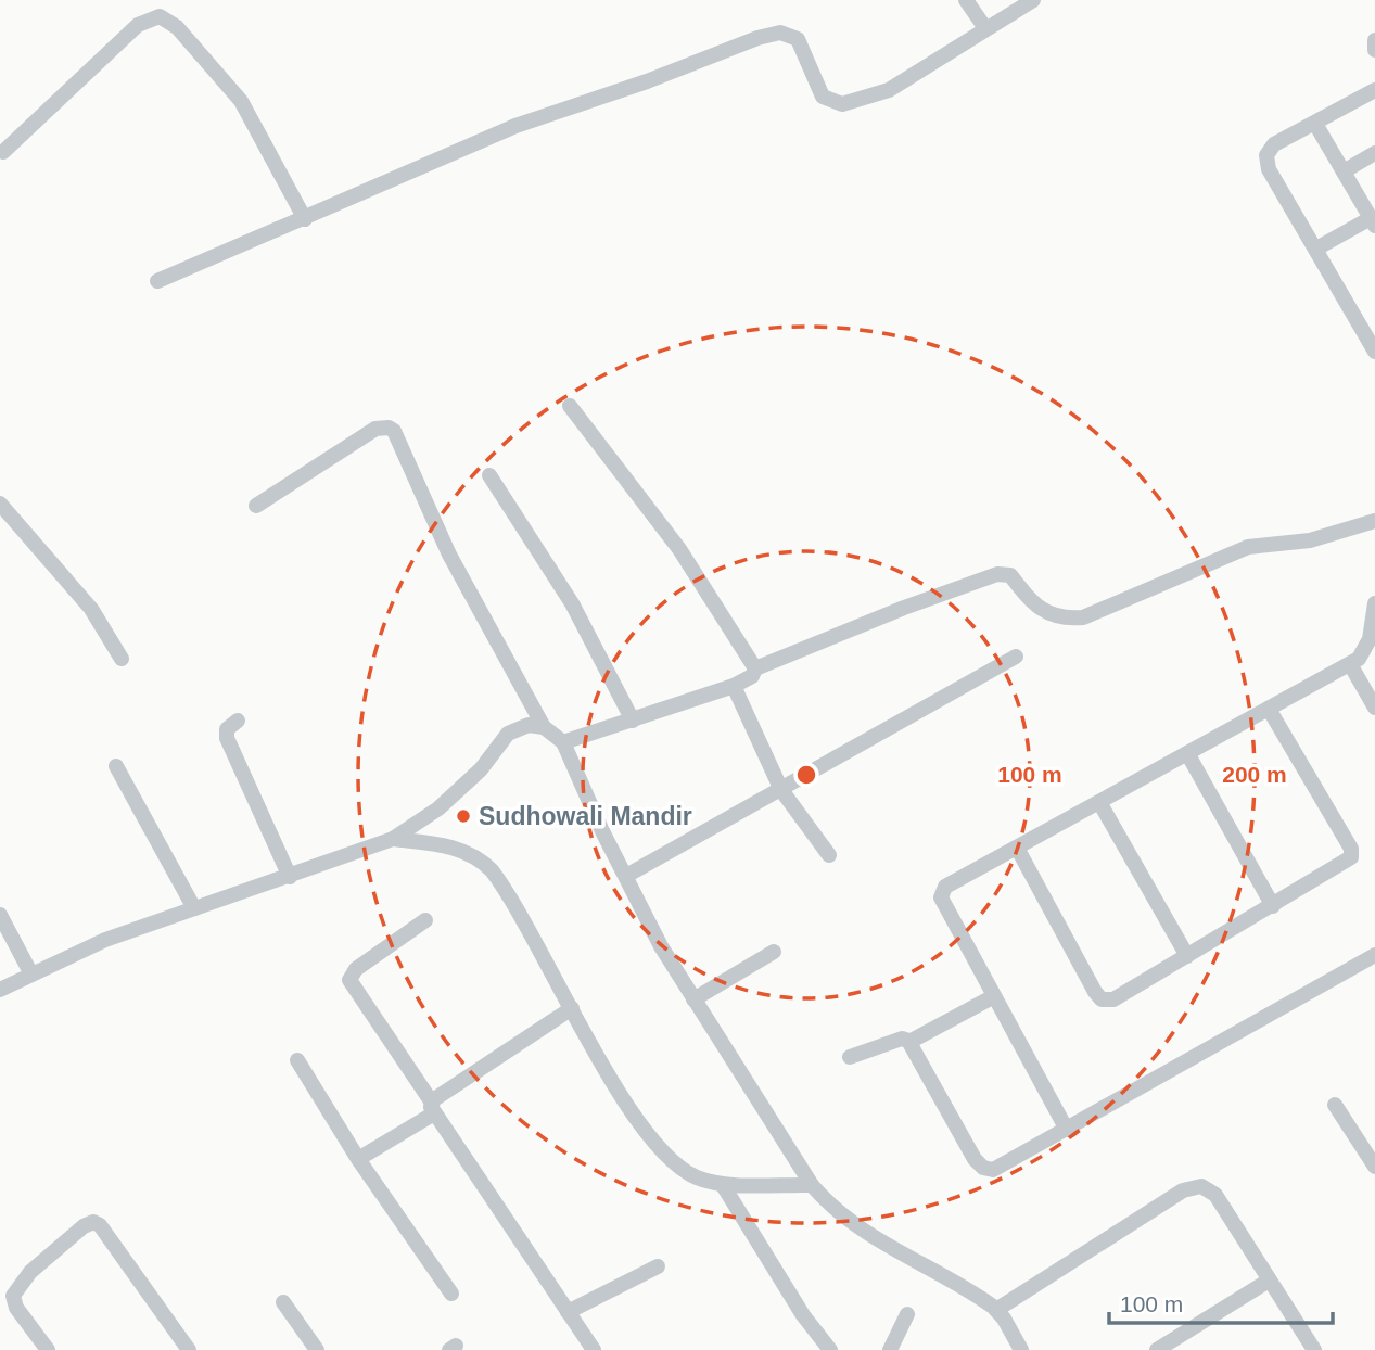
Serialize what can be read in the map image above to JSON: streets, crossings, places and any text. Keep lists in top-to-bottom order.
{
  "places": ["Sudhowali Mandir"],
  "scale_bar": "100 m",
  "rings": ["100 m", "200 m"]
}
